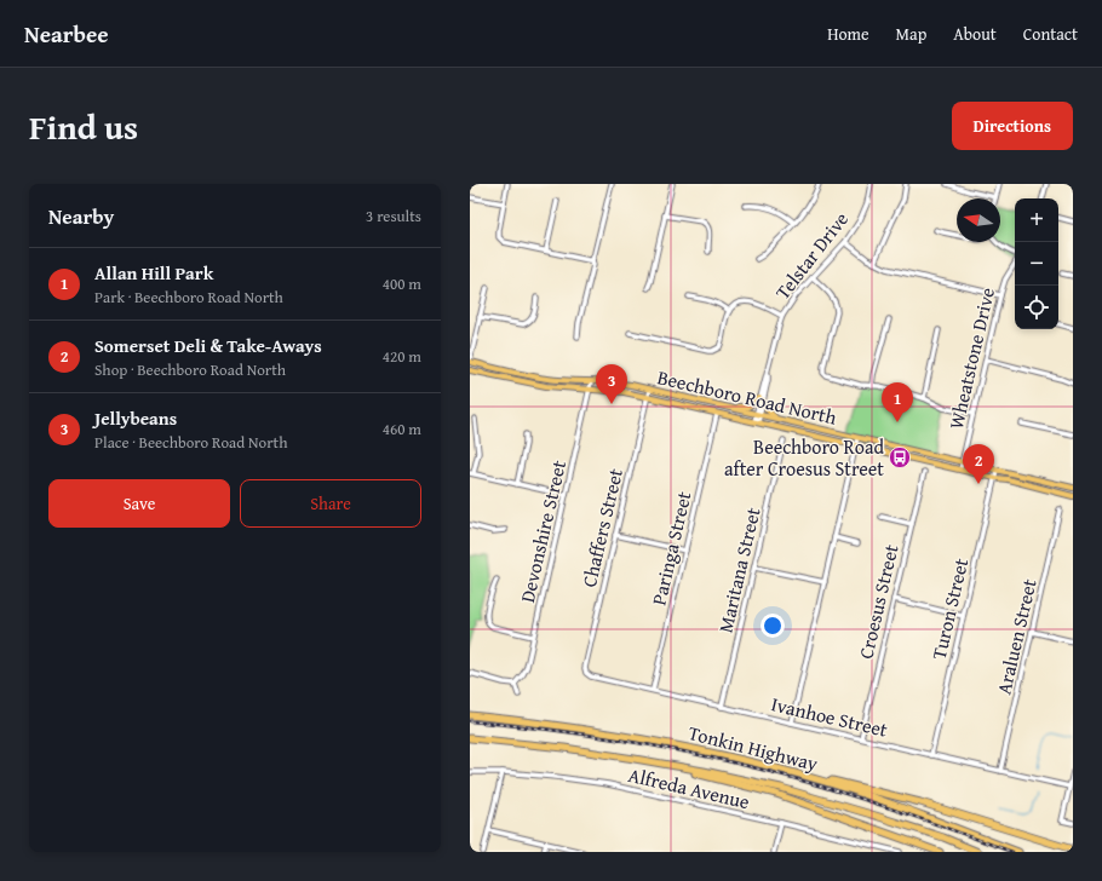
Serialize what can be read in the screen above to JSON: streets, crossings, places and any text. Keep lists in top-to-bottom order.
{
  "streets": {
    "highway": ["Tonkin Highway"],
    "main road": ["Beechboro Road North"],
    "street": [
      "Telstar Drive",
      "Wheatstone Drive",
      "Chaffers Street",
      "Devonshire Street",
      "Paringa Street",
      "Maritana Street",
      "Croesus Street",
      "Turon Street",
      "Araluen Street",
      "Ivanhoe Street",
      "Alfreda Avenue"
    ]
  },
  "crossings": [
    ["Telstar Drive", "Beechboro Road North"],
    ["Wheatstone Drive", "Beechboro Road North"],
    ["Beechboro Road North", "Chaffers Street"],
    ["Beechboro Road North", "Devonshire Street"],
    ["Beechboro Road North", "Paringa Street"],
    ["Beechboro Road North", "Turon Street"],
    ["Chaffers Street", "Ivanhoe Street"],
    ["Paringa Street", "Ivanhoe Street"],
    ["Maritana Street", "Ivanhoe Street"],
    ["Croesus Street", "Ivanhoe Street"],
    ["Turon Street", "Ivanhoe Street"],
    ["Araluen Street", "Ivanhoe Street"]
  ],
  "places": {
    "bus stop": ["Beechboro Road after Croesus Street"]
  },
  "north": "left",
  "page": {
    "header": "Nearbee",
    "nav": [
      "Home",
      "Map",
      "About",
      "Contact"
    ],
    "title": "Find us",
    "buttons": [
      "Directions",
      ["Save", "Share"]
    ],
    "heading": ["Nearby", "3 results"],
    "map_buttons": ["+", "−"],
    "list": [
      {
        "mark": "1",
        "name": "Allan Hill Park",
        "note": "Park · Beechboro Road North",
        "value": "400 m"
      },
      {
        "mark": "2",
        "name": "Somerset Deli & Take-Aways",
        "note": "Shop · Beechboro Road North",
        "value": "420 m"
      },
      {
        "mark": "3",
        "name": "Jellybeans",
        "note": "Place · Beechboro Road North",
        "value": "460 m"
      }
    ],
    "pins": ["3", "1", "2"]
  }
}
